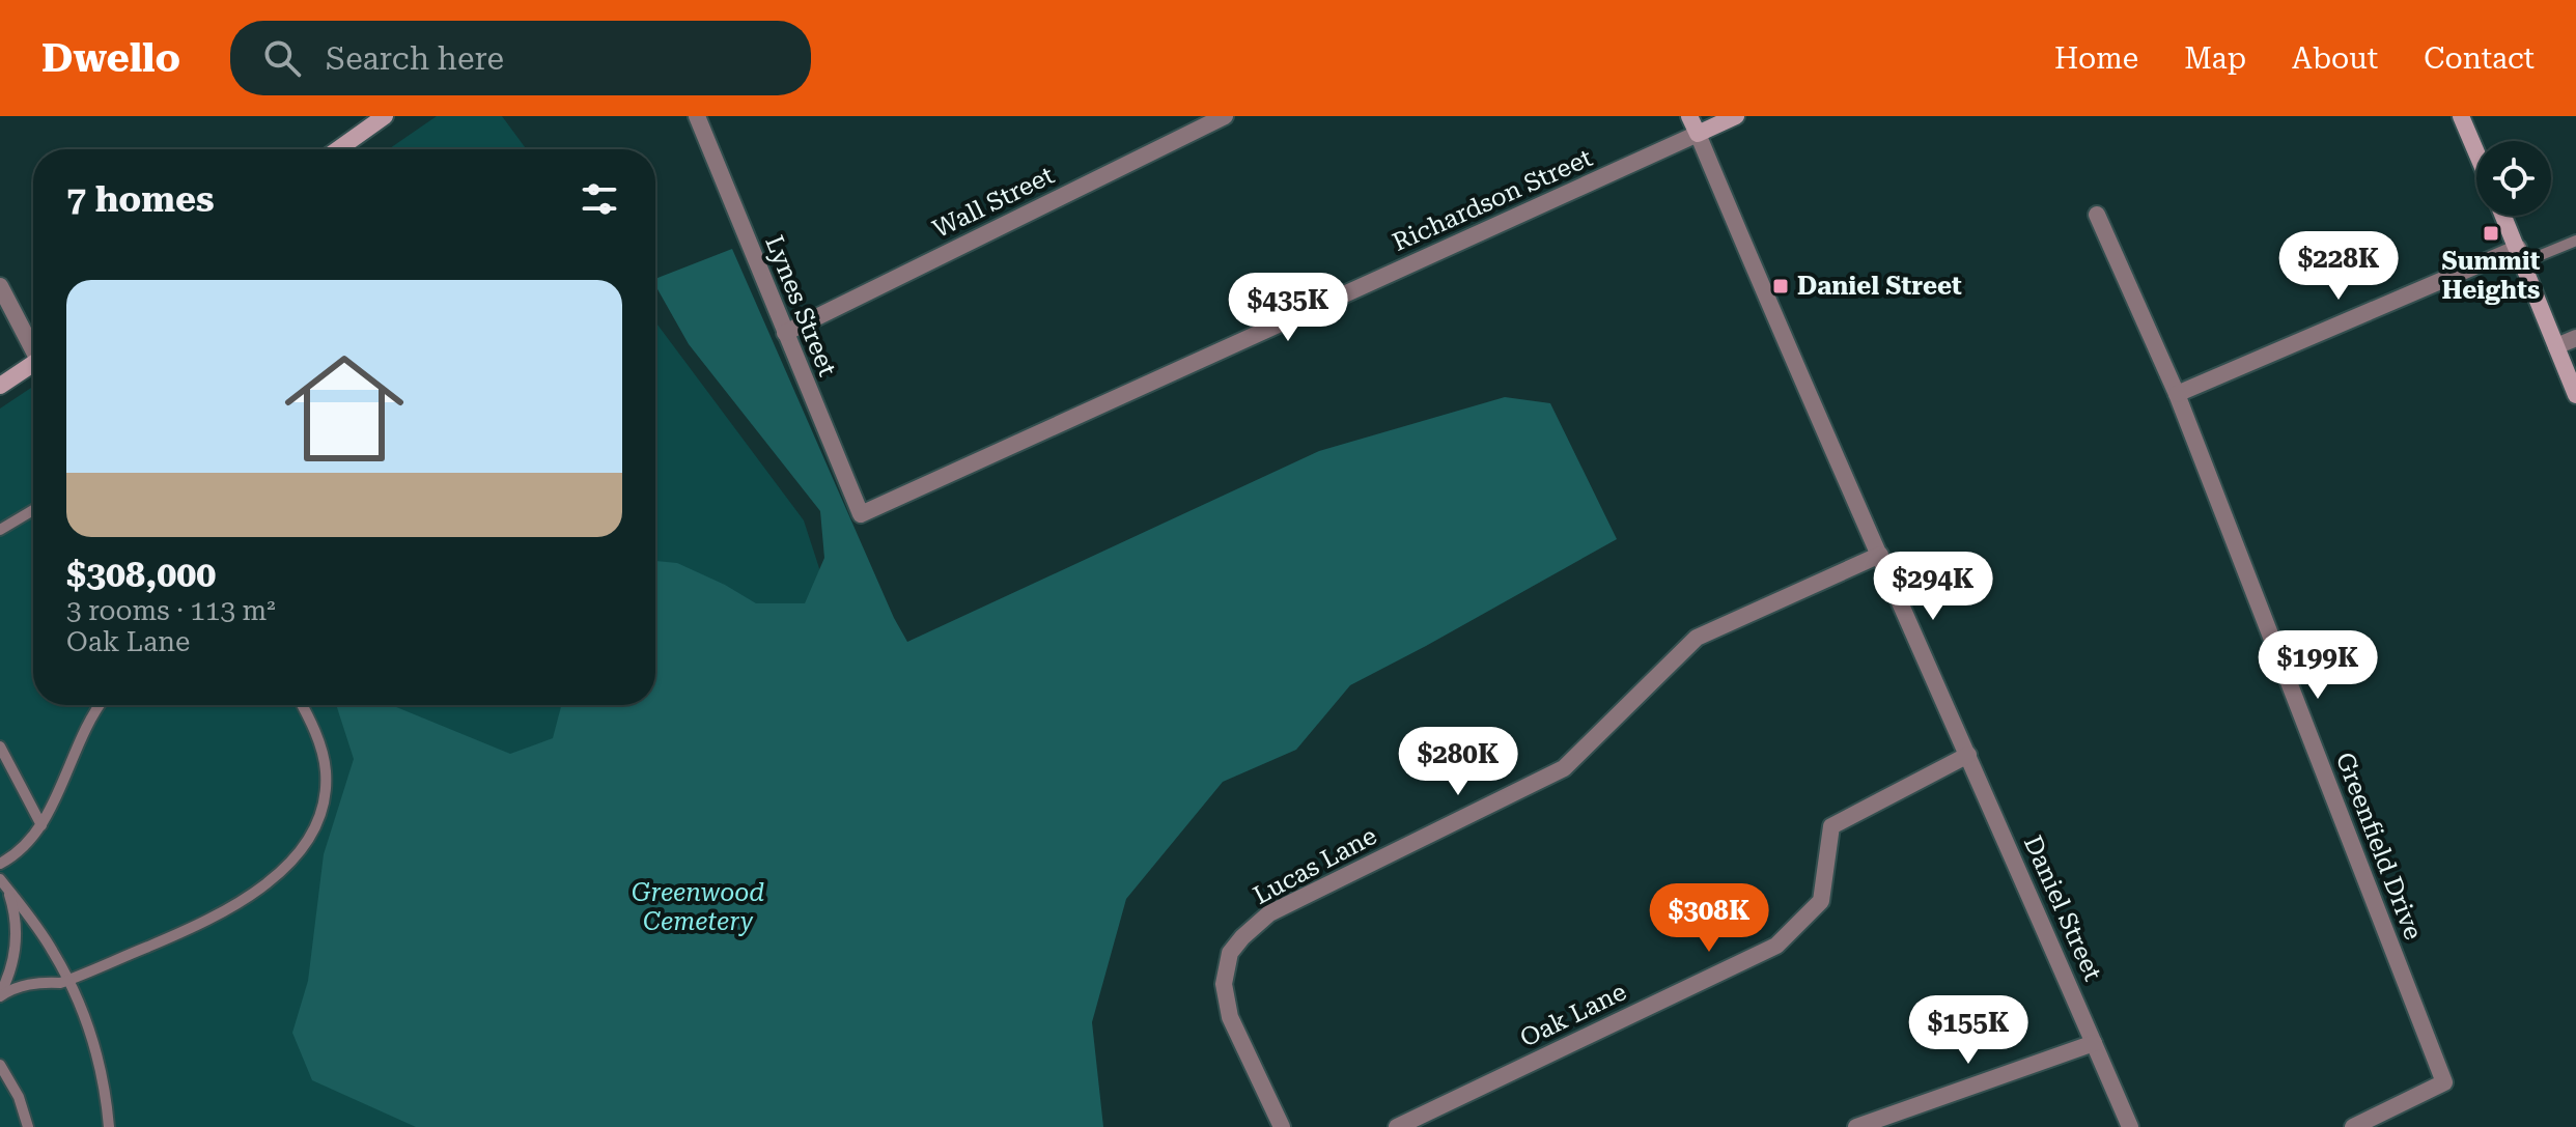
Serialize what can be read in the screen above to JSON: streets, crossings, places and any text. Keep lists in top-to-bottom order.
{
  "streets": {
    "street": [
      "Richardson Street",
      "Wall Street",
      "Lynes Street",
      "Greenfield Drive",
      "Lucas Lane",
      "Daniel Street",
      "Oak Lane"
    ]
  },
  "crossings": [
    ["Richardson Street", "Lynes Street"],
    ["Richardson Street", "Daniel Street"],
    ["Wall Street", "Lynes Street"],
    ["Lucas Lane", "Daniel Street"],
    ["Daniel Street", "Oak Lane"]
  ],
  "parks": ["Greenwood Cemetery"],
  "places": {
    "transit": ["Summit Heights", "Daniel Street"]
  },
  "page": {
    "header": "Dwello",
    "search": "Search here",
    "nav": [
      "Home",
      "Map",
      "About",
      "Contact"
    ],
    "heading": "7 homes",
    "price": [
      "$228K",
      "$435K",
      "$294K",
      "$199K",
      "$280K",
      "$308K",
      "$155K"
    ],
    "list": [
      {
        "name": "$308,000",
        "note": "3 rooms · 113 m² · Oak Lane"
      }
    ]
  }
}
